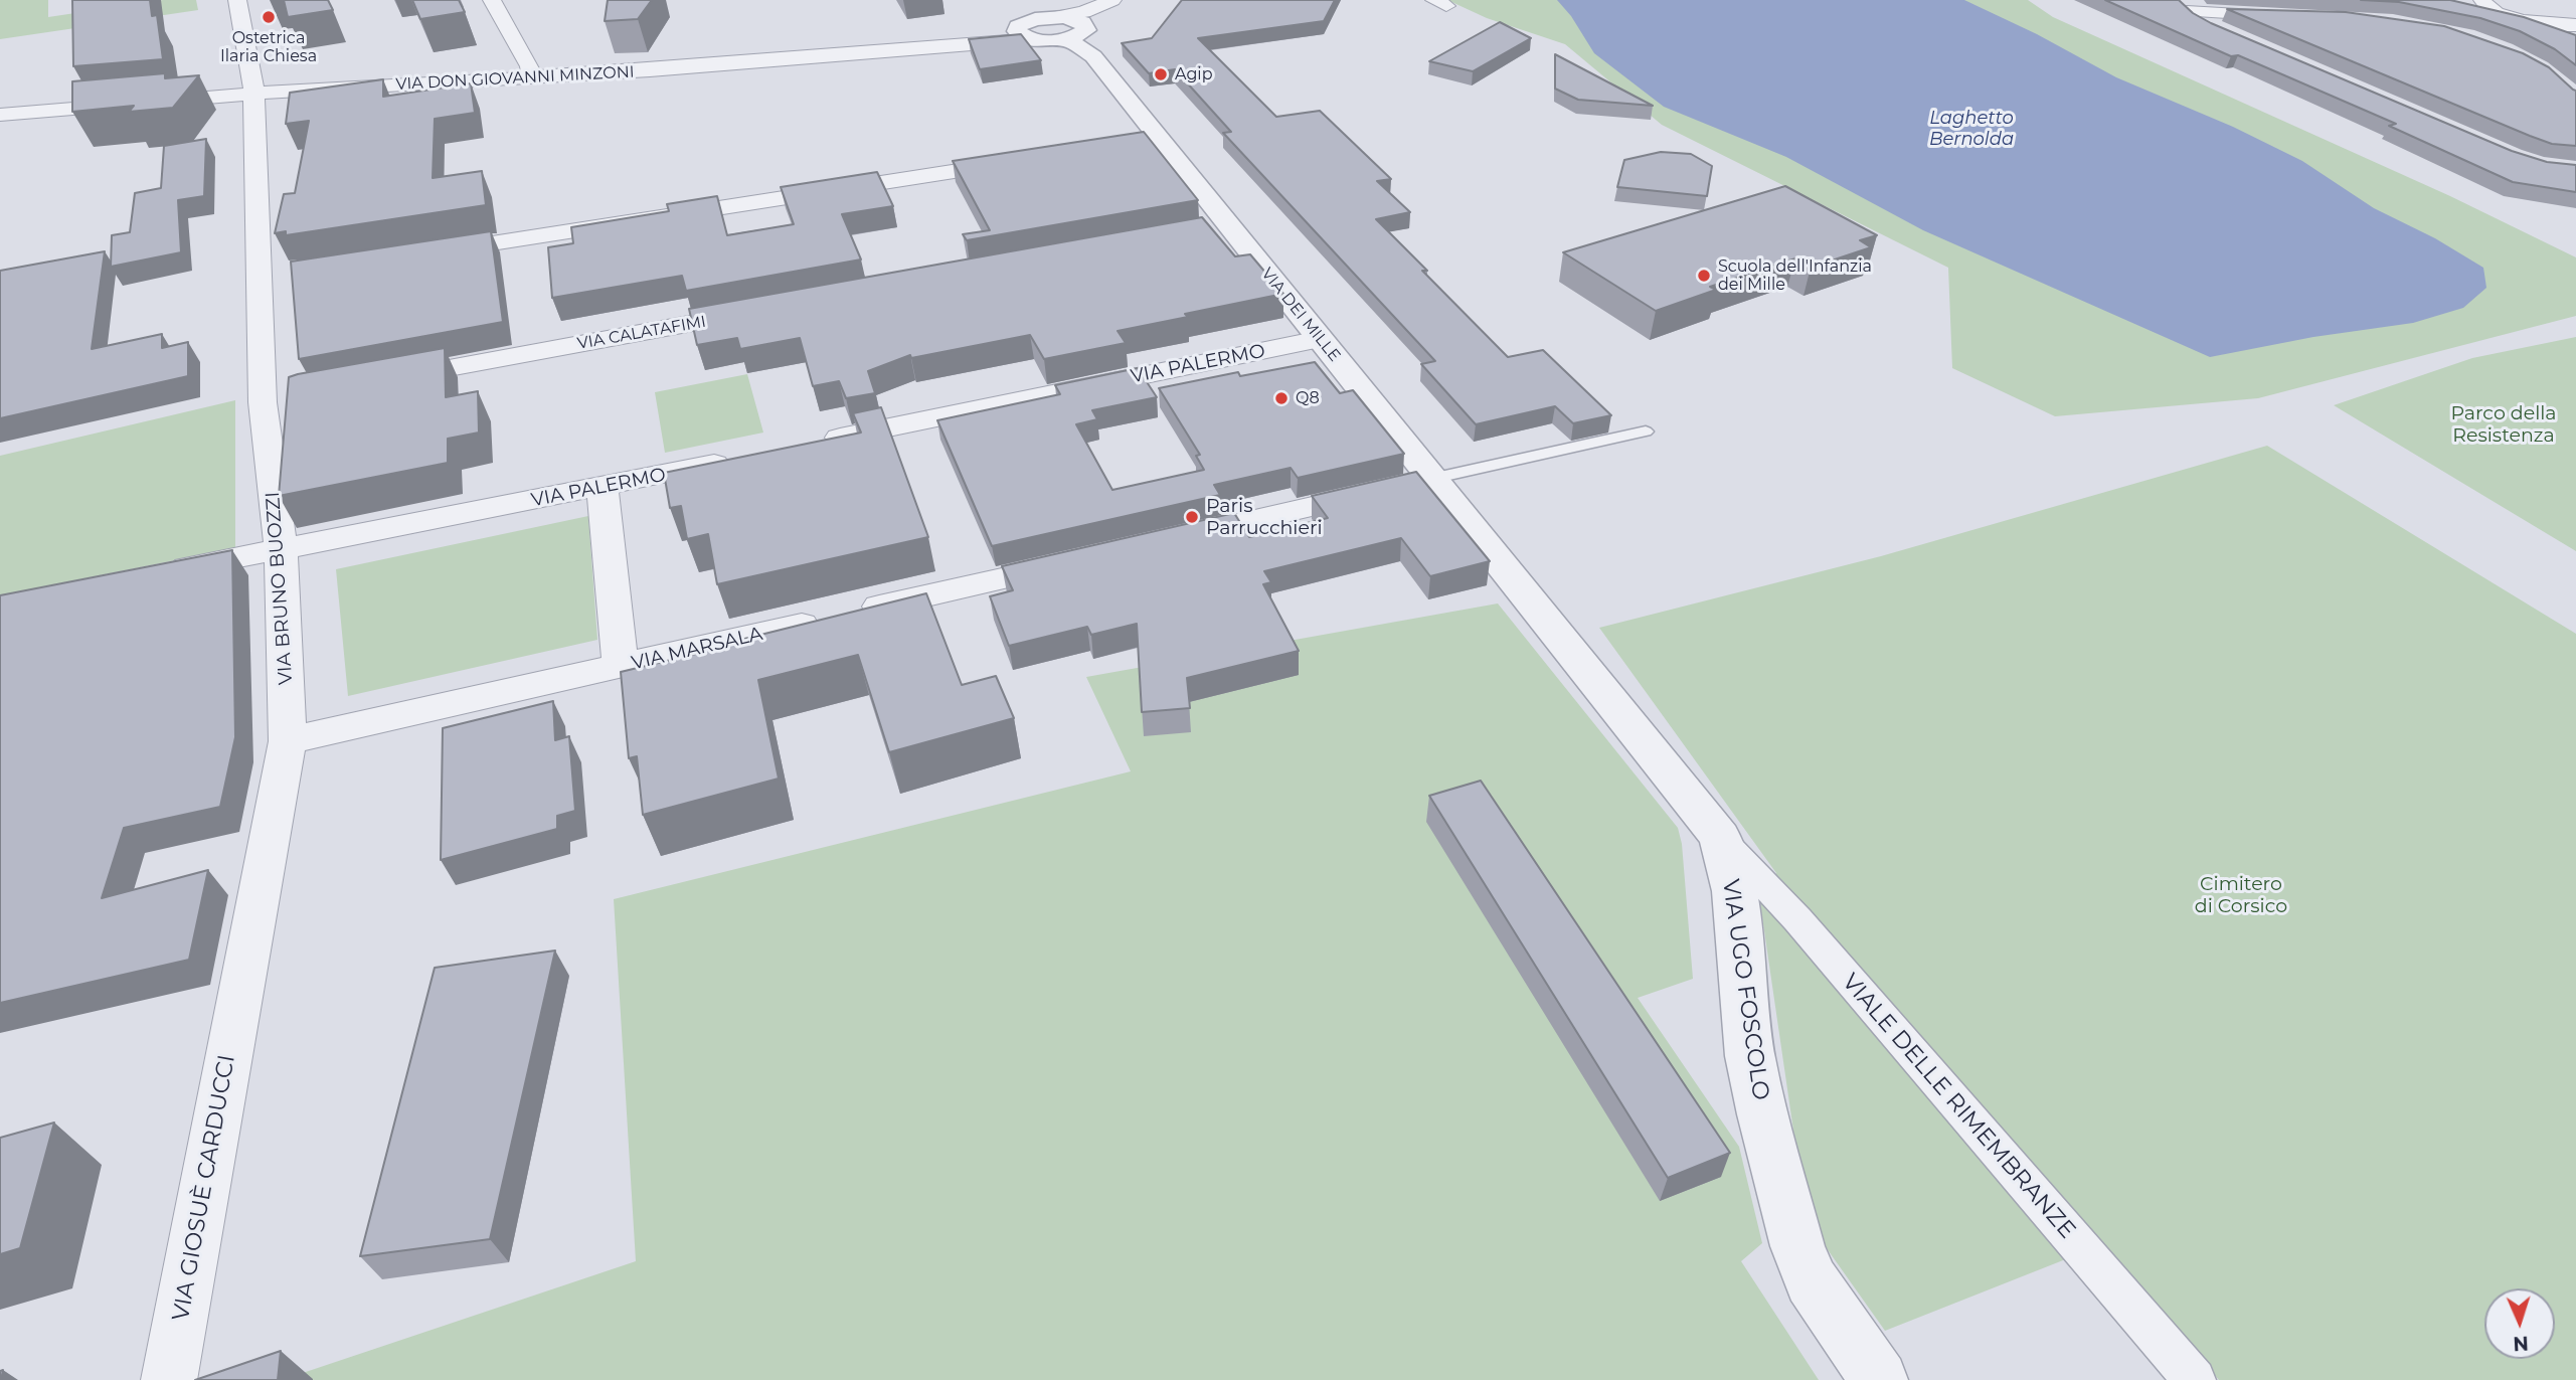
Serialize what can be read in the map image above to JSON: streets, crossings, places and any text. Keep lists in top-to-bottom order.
{
  "streets": {
    "street": [
      "VIA DON GIOVANNI MINZONI",
      "VIA DEI MILLE",
      "VIA CALATAFIMI",
      "VIA PALERMO",
      "VIA BRUNO BUOZZI",
      "VIA MARSALA",
      "VIA UGO FOSCOLO",
      "VIALE DELLE RIMEMBRANZE",
      "VIA GIOSUÈ CARDUCCI"
    ]
  },
  "crossings": [
    ["VIA DON GIOVANNI MINZONI", "VIA BRUNO BUOZZI"],
    ["VIA DEI MILLE", "VIA PALERMO"],
    ["VIA DEI MILLE", "VIA UGO FOSCOLO"],
    ["VIA PALERMO", "VIA BRUNO BUOZZI"],
    ["VIA PALERMO", "VIA MARSALA"],
    ["VIA BRUNO BUOZZI", "VIA MARSALA"],
    ["VIA BRUNO BUOZZI", "VIA GIOSUÈ CARDUCCI"],
    ["VIA UGO FOSCOLO", "VIALE DELLE RIMEMBRANZE"]
  ],
  "water": ["Laghetto Bernolda"],
  "parks": ["Parco della Resistenza", "Cimitero di Corsico"],
  "places": [
    "Ostetrica Ilaria Chiesa",
    "Agip",
    "Scuola dell'Infanzia dei Mille",
    "Q8",
    "Paris Parrucchieri"
  ],
  "north": "bottom"
}
